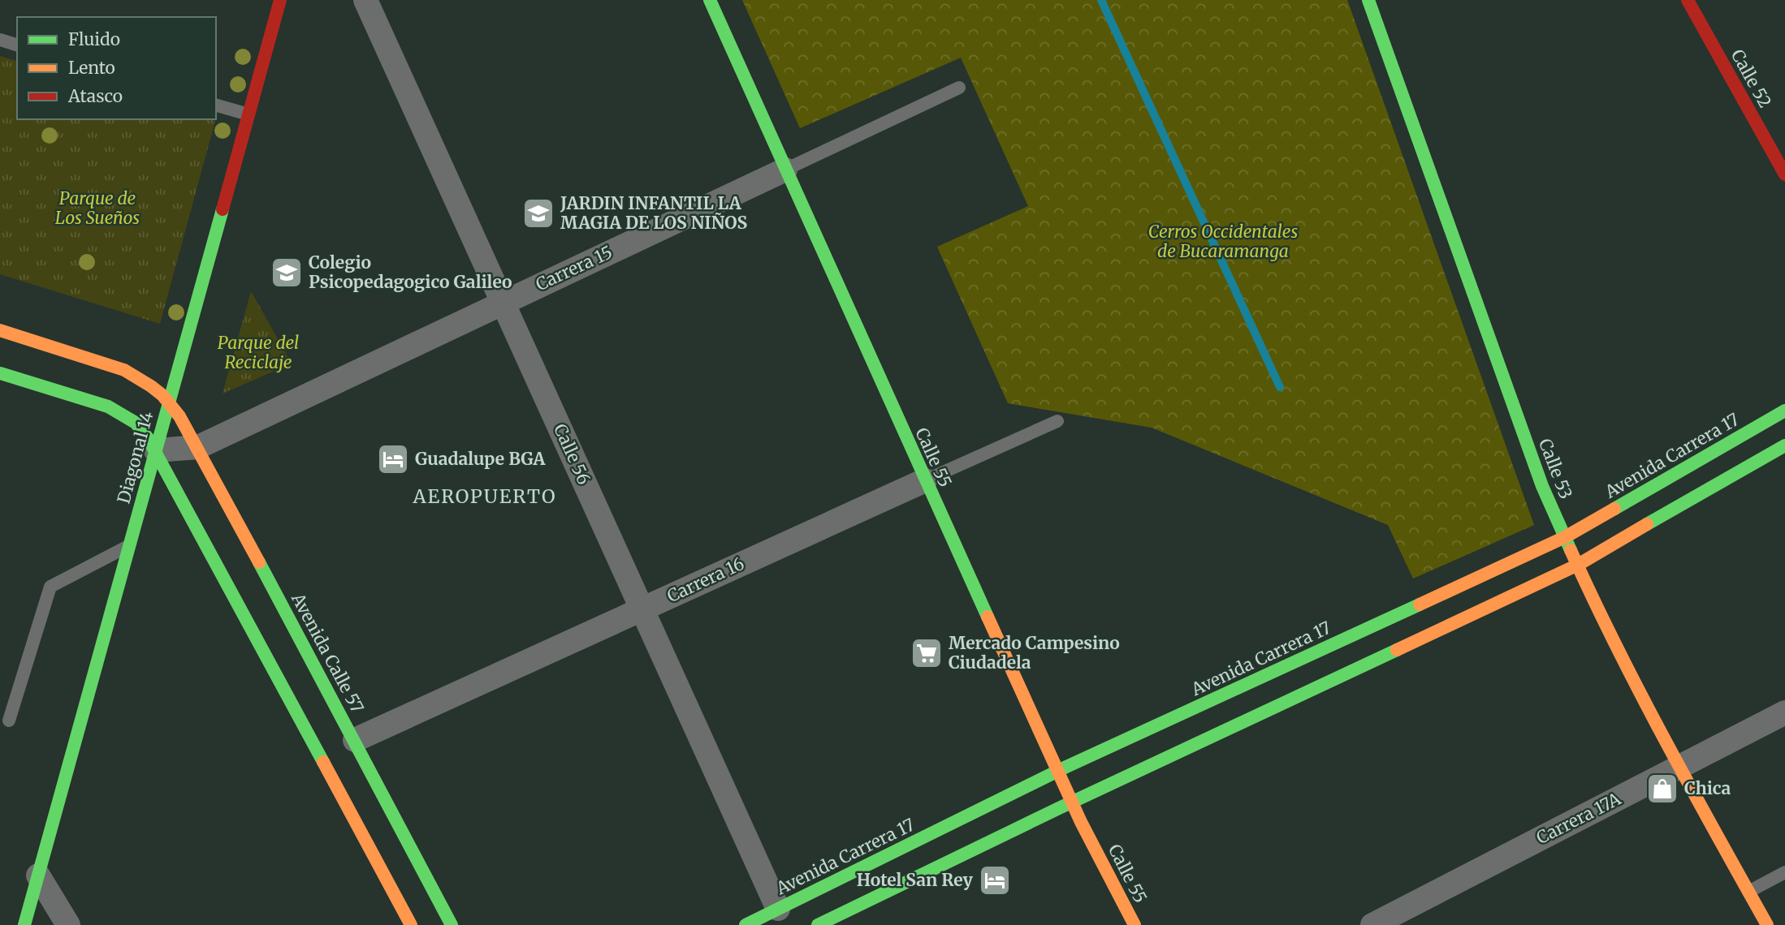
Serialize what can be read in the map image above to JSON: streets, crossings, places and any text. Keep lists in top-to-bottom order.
{
  "streets": {
    "main road": [
      "Calle 52",
      "Avenida Carrera 17",
      "Diagonal 14",
      "Calle 55",
      "Calle 53",
      "Avenida Calle 57"
    ],
    "street": [
      "Carrera 15",
      "Calle 56",
      "Carrera 16",
      "Carrera 17A"
    ]
  },
  "crossings": [
    ["Carrera 15", "Calle 56"],
    ["Carrera 15", "Diagonal 14"],
    ["Carrera 15", "Calle 55"],
    ["Carrera 15", "Avenida Calle 57"],
    ["Calle 56", "Avenida Carrera 17"],
    ["Calle 56", "Carrera 16"],
    ["Avenida Carrera 17", "Calle 55"],
    ["Avenida Carrera 17", "Calle 53"],
    ["Diagonal 14", "Avenida Calle 57"],
    ["Calle 55", "Carrera 16"],
    ["Calle 53", "Carrera 17A"],
    ["Carrera 16", "Avenida Calle 57"]
  ],
  "districts": ["AEROPUERTO"],
  "parks": ["Parque de Los Sueños", "Cerros Occidentales de Bucaramanga", "Parque del Reciclaje"],
  "places": {
    "school or university": ["JARDIN INFANTIL LA MAGIA DE LOS NIÑOS", "Colegio Psicopedagogico Galileo"],
    "hotel": ["Guadalupe BGA", "Hotel San Rey"],
    "supermarket": ["Mercado Campesino Ciudadela"],
    "shop": ["Chica"]
  },
  "legend": ["Fluido", "Lento", "Atasco"]
}
